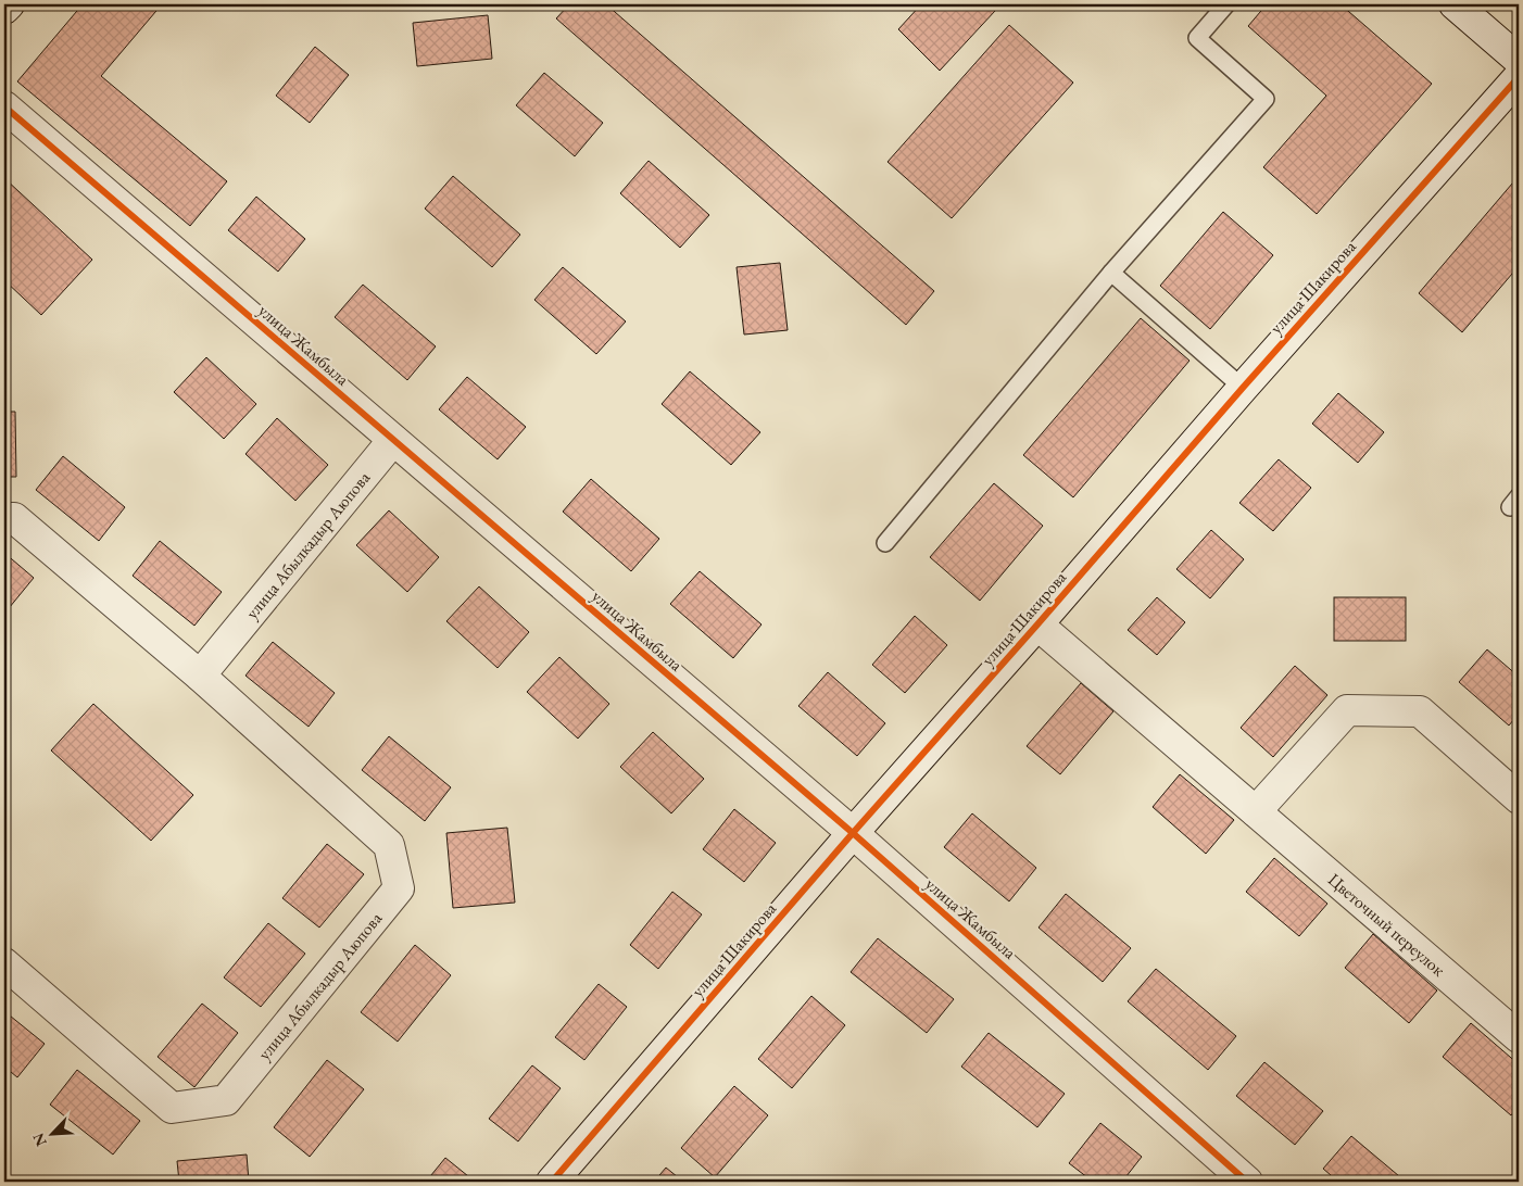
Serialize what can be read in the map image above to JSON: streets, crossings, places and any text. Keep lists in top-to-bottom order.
{
  "streets": {
    "street": [
      "улица Шакирова",
      "улица Жамбыла",
      "улица Абылкадыр Аюпова",
      "Цветочный переулок"
    ]
  },
  "crossings": [
    ["улица Шакирова", "улица Жамбыла"],
    ["улица Шакирова", "Цветочный переулок"],
    ["улица Жамбыла", "улица Абылкадыр Аюпова"]
  ],
  "north": "bottom left"
}
